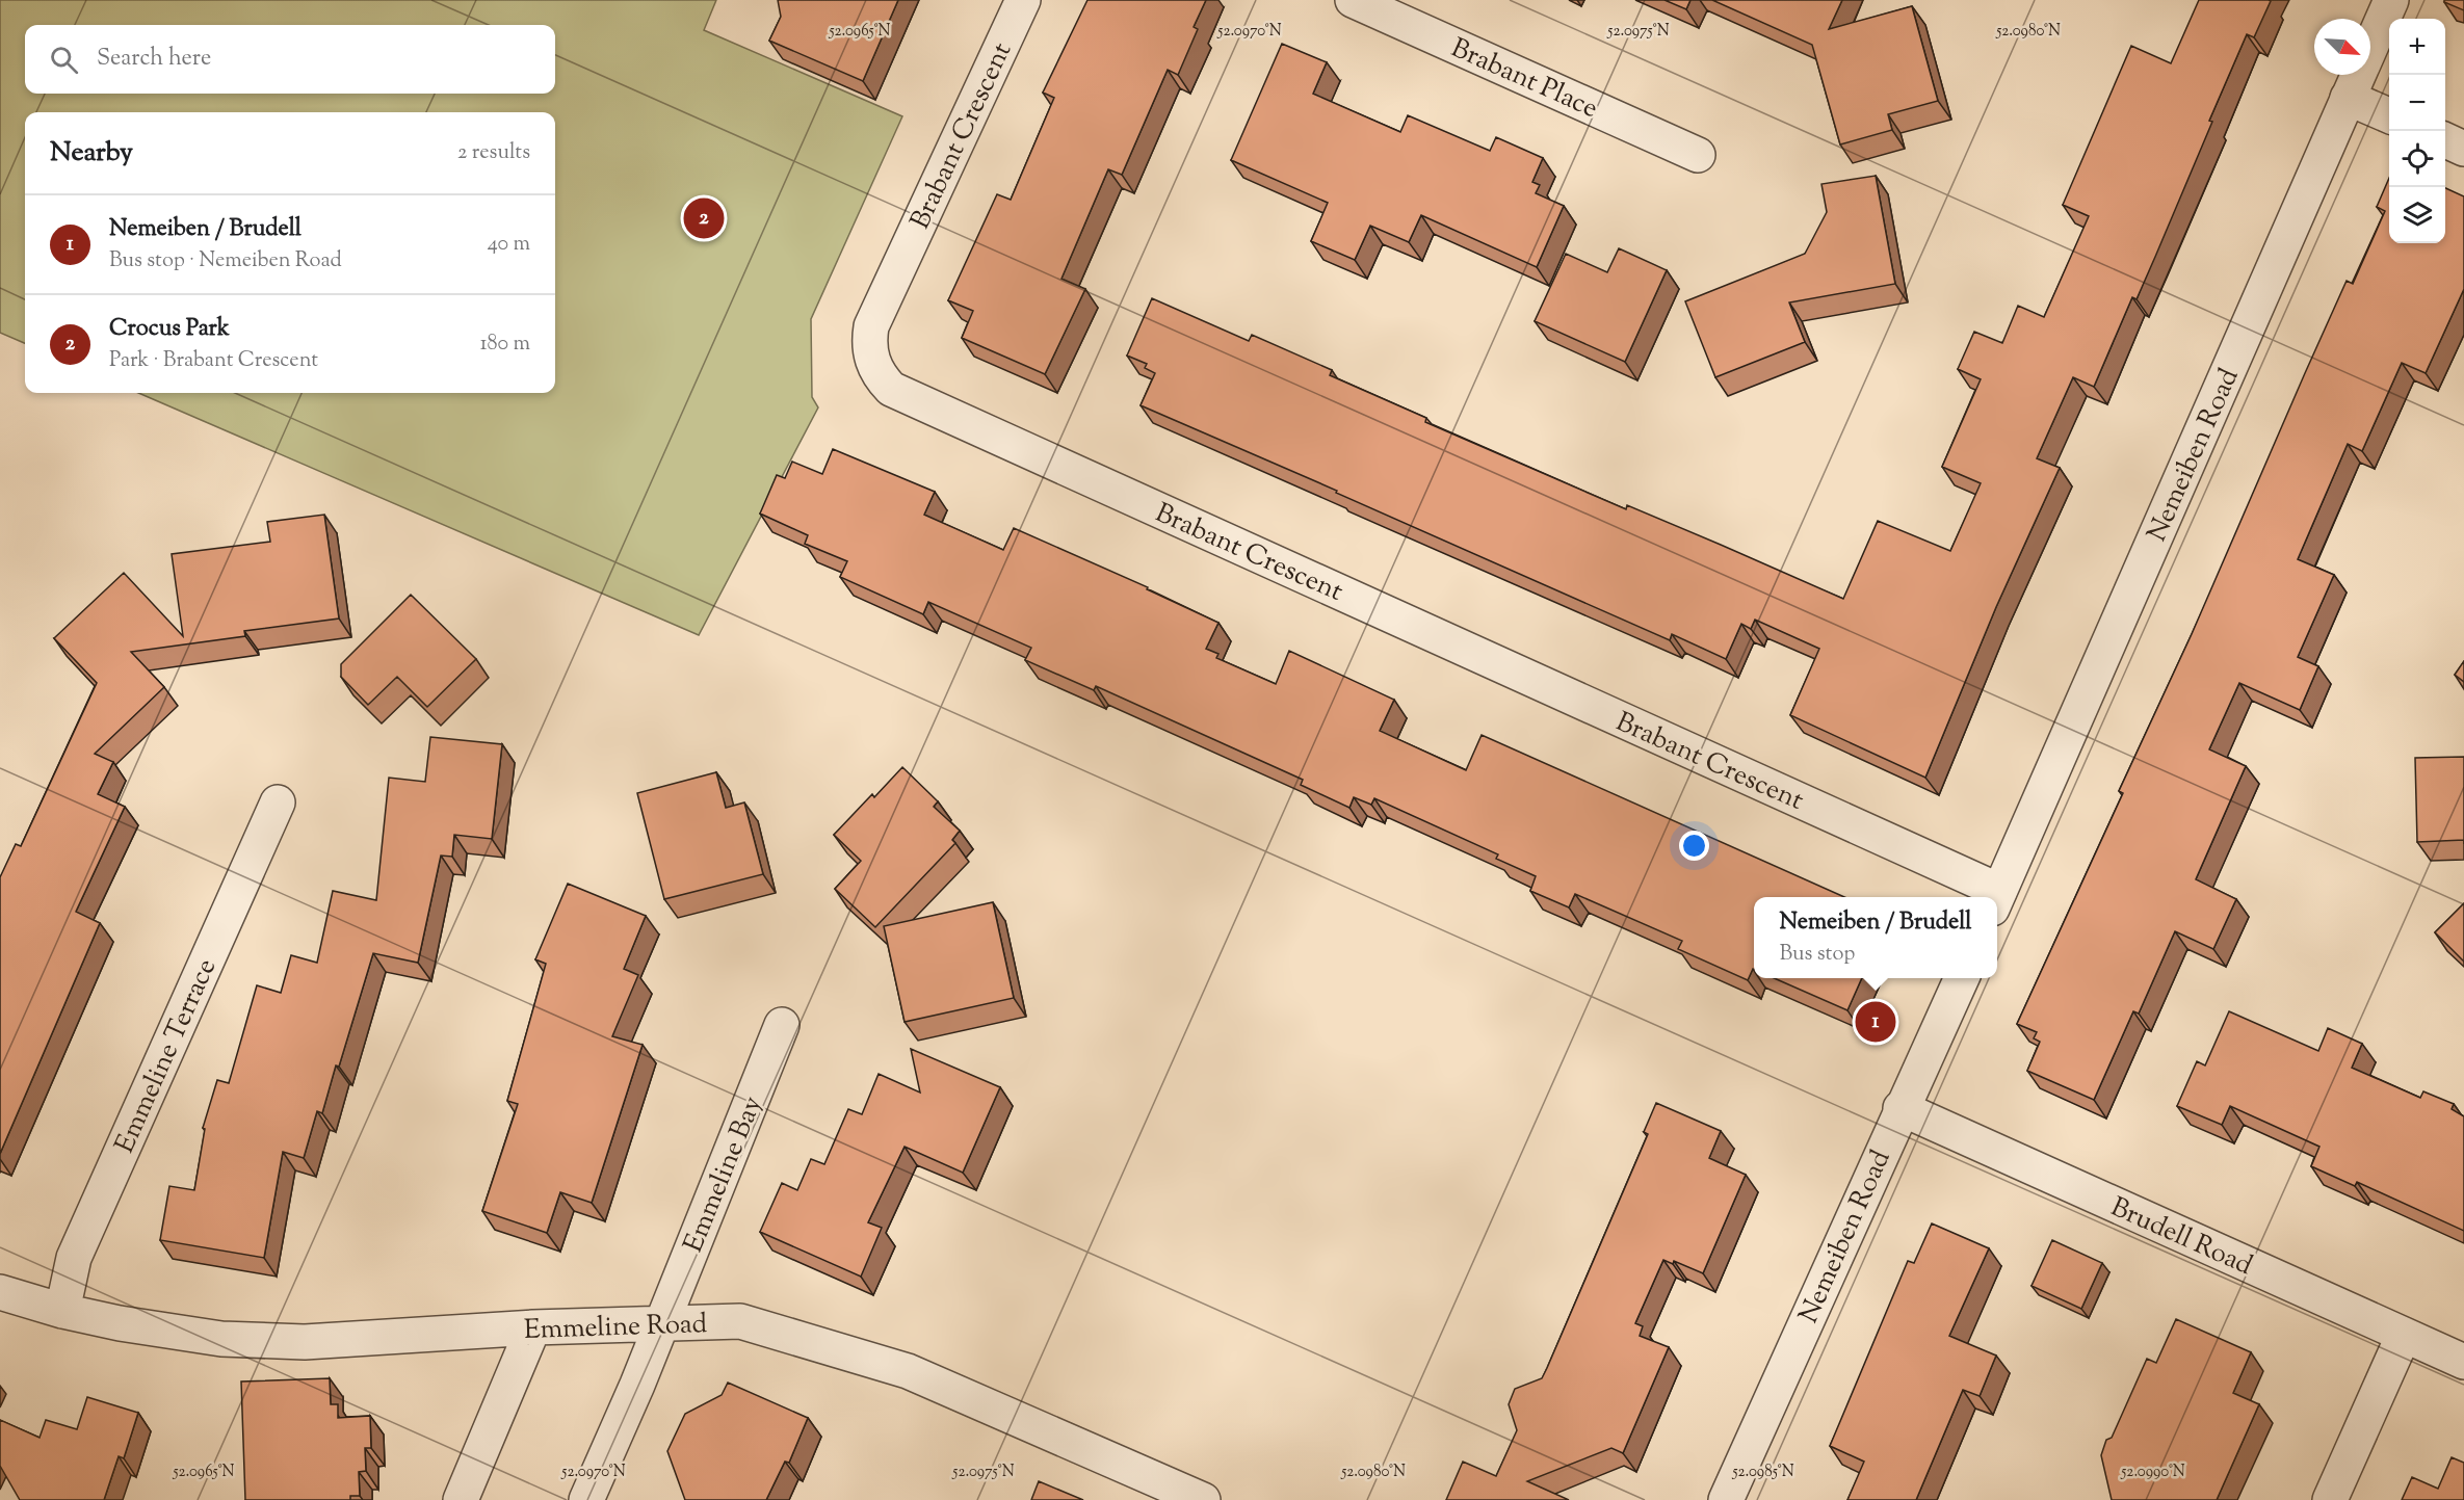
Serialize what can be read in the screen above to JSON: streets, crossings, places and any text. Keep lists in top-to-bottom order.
{
  "streets": {
    "street": [
      "Brabant Place",
      "Brabant Crescent",
      "Nemeiben Road",
      "Emmeline Terrace",
      "Emmeline Bay",
      "Brudell Road",
      "Emmeline Road"
    ]
  },
  "crossings": [
    ["Nemeiben Road", "Brudell Road"],
    ["Emmeline Terrace", "Emmeline Road"],
    ["Emmeline Bay", "Emmeline Road"]
  ],
  "north": "bottom right",
  "page": {
    "map_buttons": ["+", "−"],
    "search": "Search here",
    "heading": ["Nearby", "2 results"],
    "list": [
      {
        "mark": "1",
        "name": "Nemeiben / Brudell",
        "note": "Bus stop · Nemeiben Road",
        "value": "40 m"
      },
      {
        "mark": "2",
        "name": "Crocus Park",
        "note": "Park · Brabant Crescent",
        "value": "180 m"
      }
    ],
    "pins": ["2", "1"],
    "popup": ["Nemeiben / Brudell", "Bus stop"]
  },
  "coordinates": [
    "52.0965°N",
    "52.0970°N",
    "52.0975°N",
    "52.0980°N",
    "52.0985°N",
    "52.0990°N"
  ]
}
